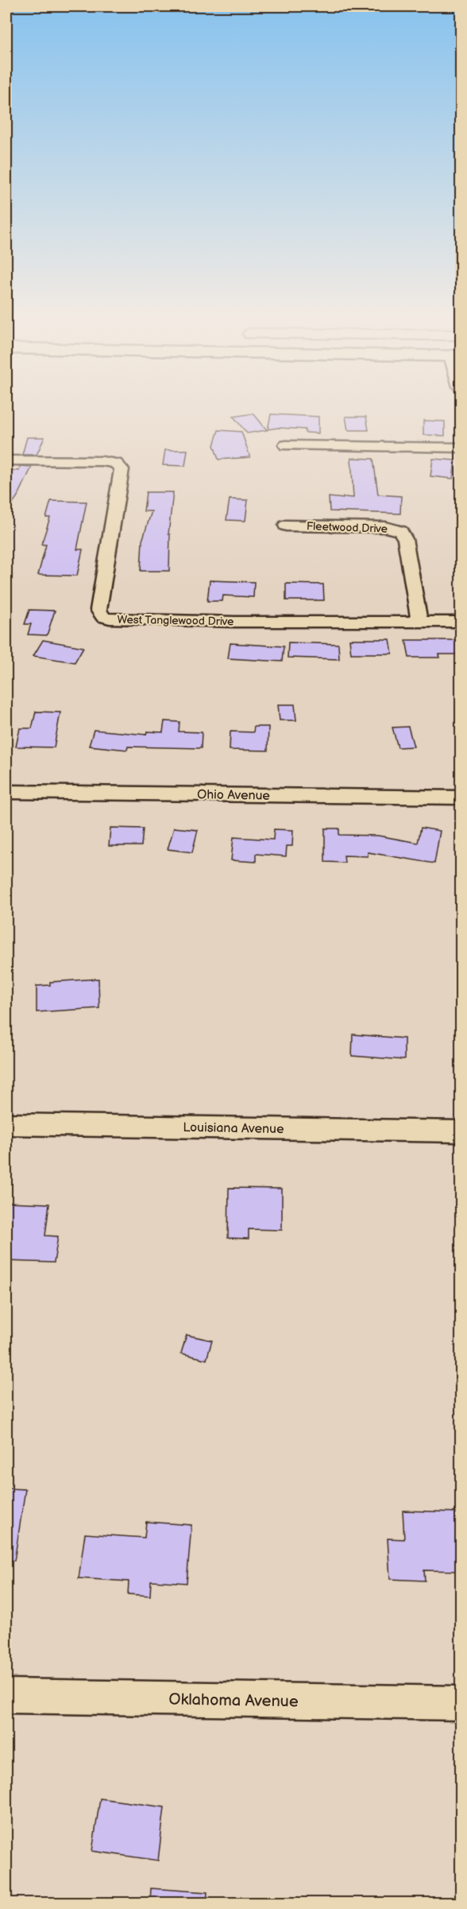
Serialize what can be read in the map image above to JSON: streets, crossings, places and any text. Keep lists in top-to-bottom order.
{
  "streets": {
    "street": [
      "Fleetwood Drive",
      "West Tanglewood Drive",
      "Ohio Avenue",
      "Louisiana Avenue",
      "Oklahoma Avenue"
    ]
  },
  "crossings": [
    ["Fleetwood Drive", "West Tanglewood Drive"]
  ]
}
